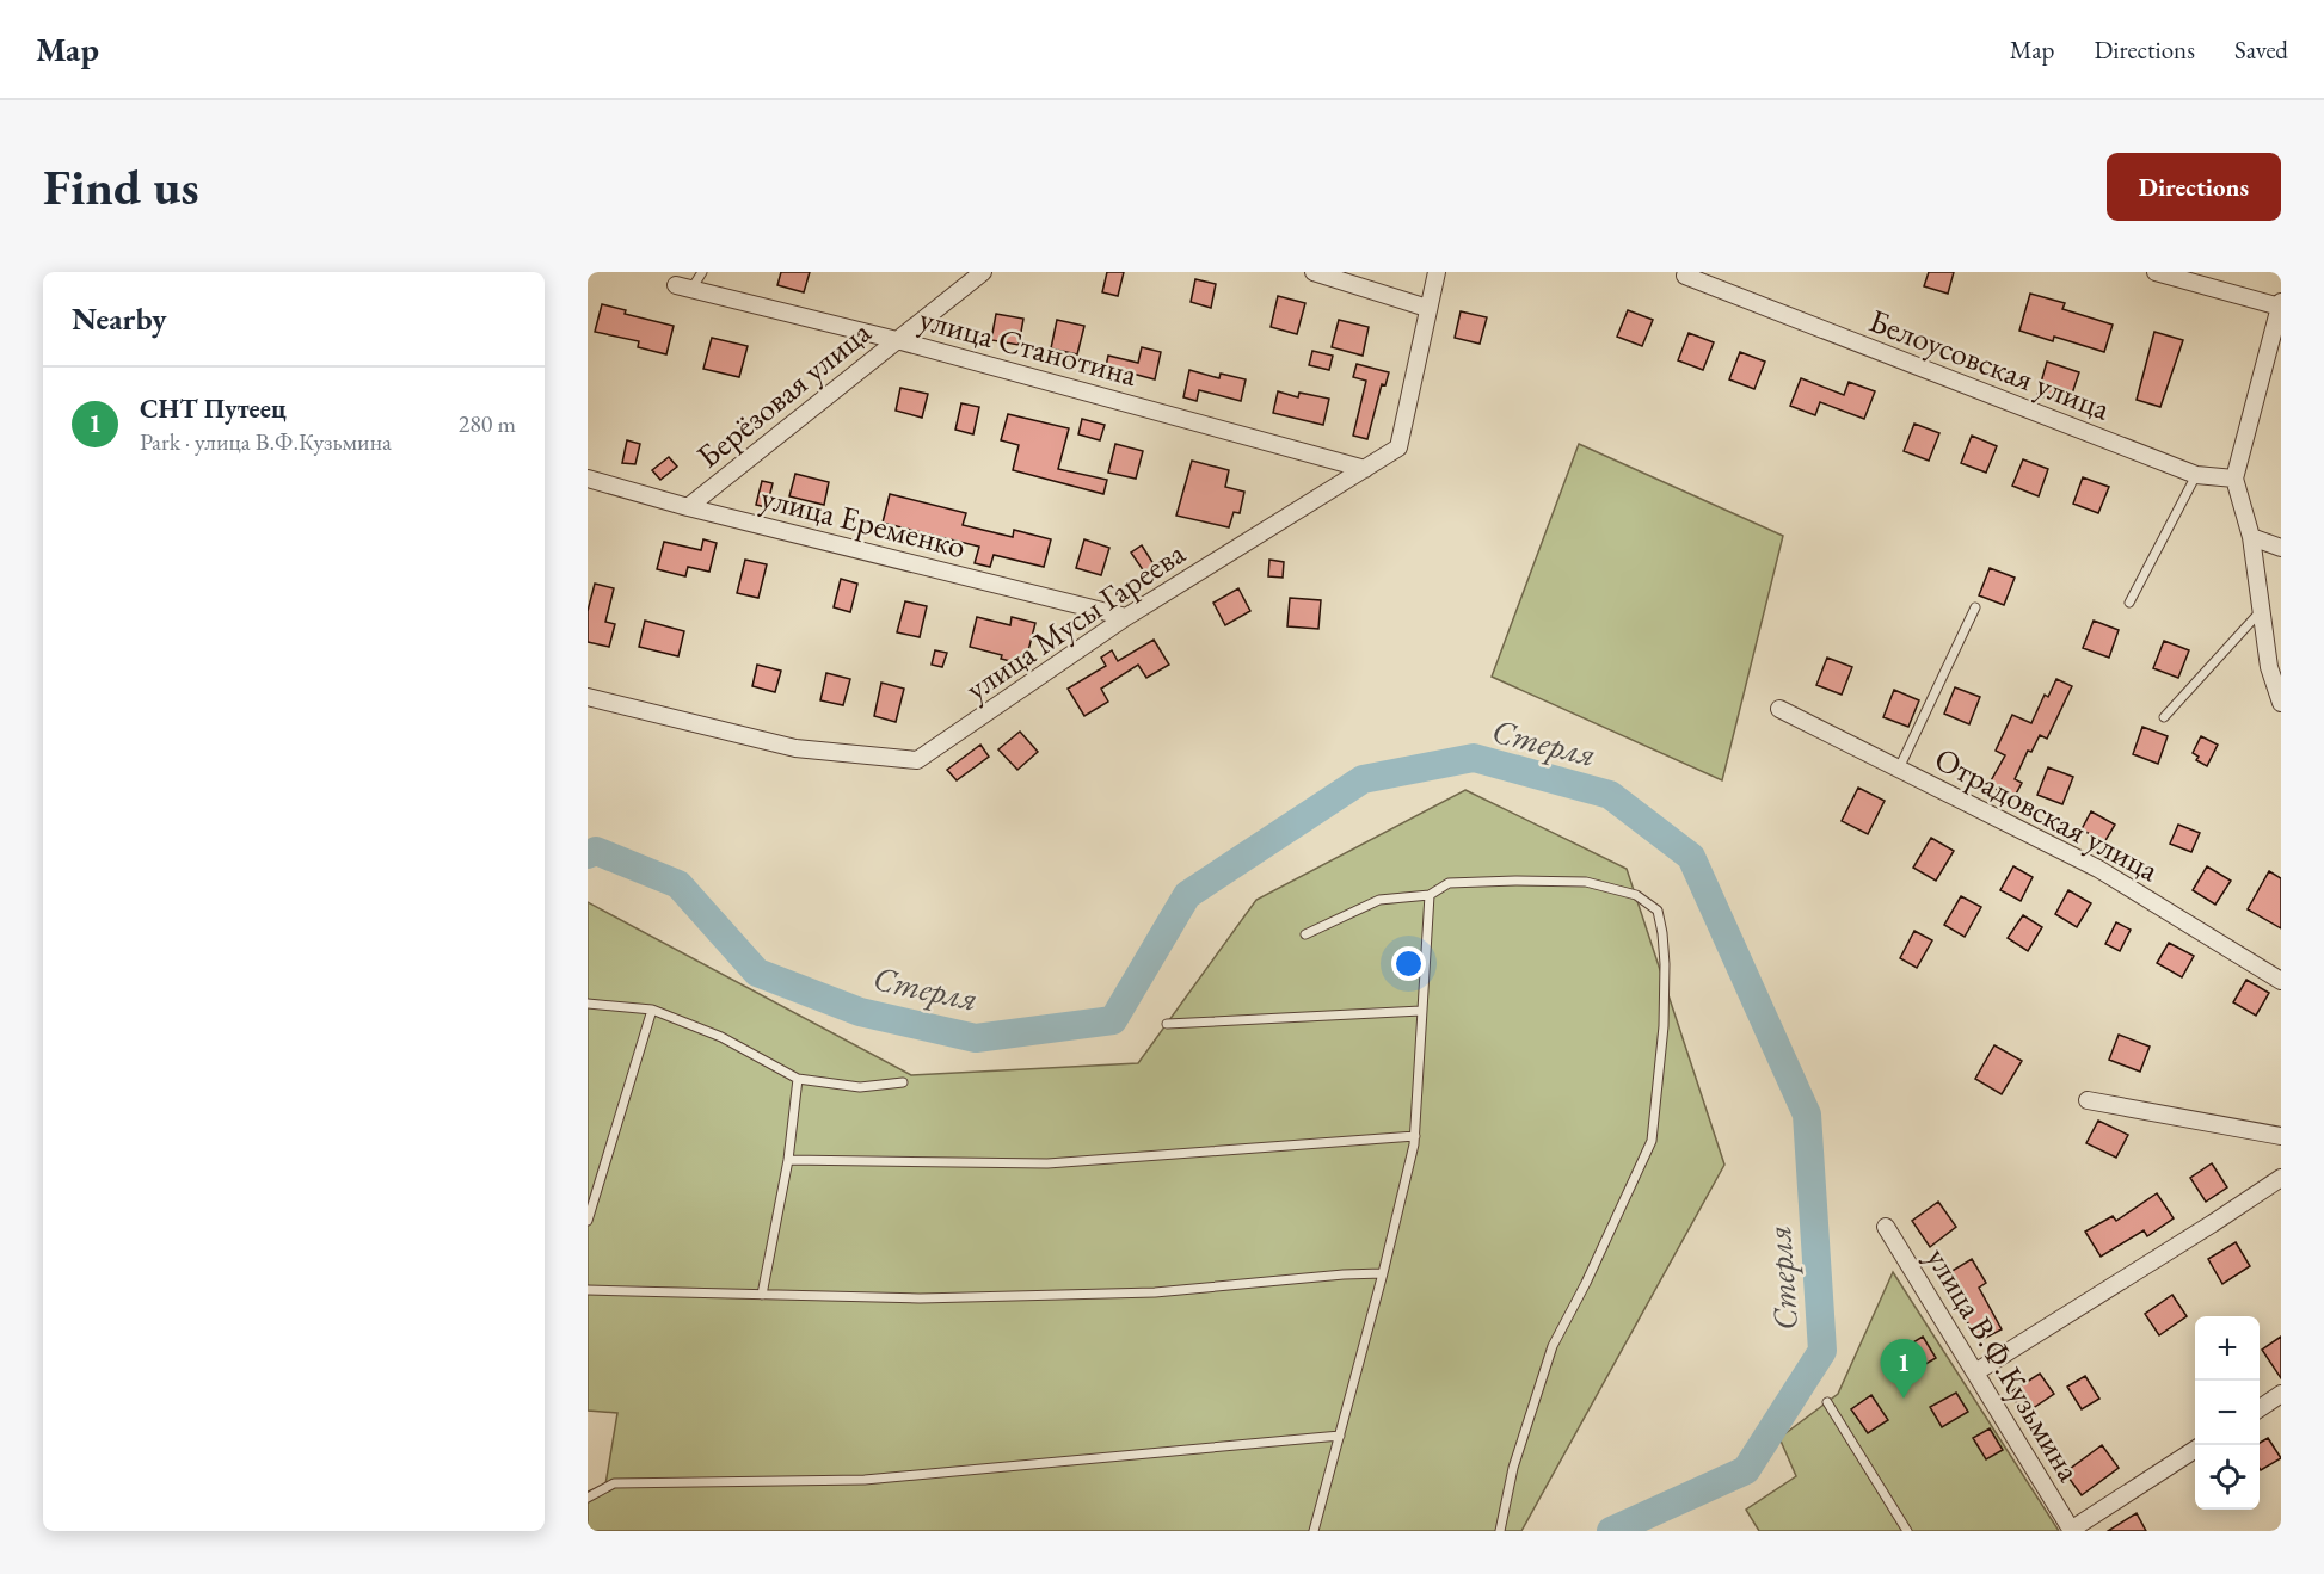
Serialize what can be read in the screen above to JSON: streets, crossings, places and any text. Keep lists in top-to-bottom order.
{
  "streets": {
    "street": [
      "улица Станотина",
      "Белоусовская улица",
      "Берёзовая улица",
      "улица Еременко",
      "улица Мусы Гареева",
      "Отрадовская улица",
      "улица В.Ф.Кузьмина"
    ]
  },
  "crossings": [
    ["улица Станотина", "Берёзовая улица"],
    ["улица Станотина", "улица Мусы Гареева"],
    ["Берёзовая улица", "улица Еременко"],
    ["улица Еременко", "улица Мусы Гареева"]
  ],
  "water": ["Стерля"],
  "page": {
    "header": "Map",
    "nav": ["Map", "Directions", "Saved"],
    "buttons": "Directions",
    "title": "Find us",
    "heading": "Nearby",
    "list": [
      {
        "mark": "1",
        "name": "СНТ Путеец",
        "note": "Park · улица В.Ф.Кузьмина",
        "value": "280 m"
      }
    ],
    "map_buttons": ["+", "−"],
    "pins": "1"
  }
}
